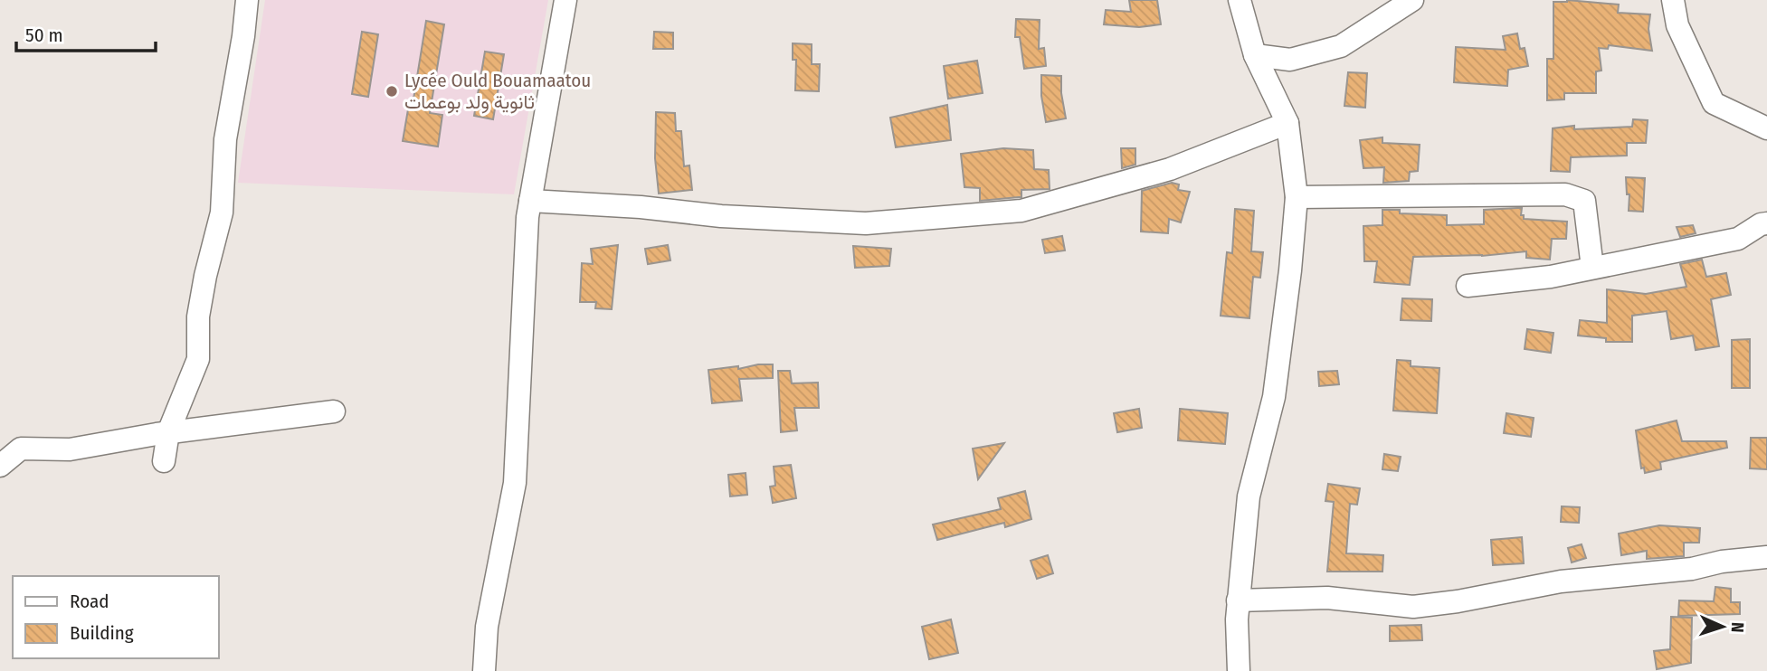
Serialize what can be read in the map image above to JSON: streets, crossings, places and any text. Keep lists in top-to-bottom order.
{
  "places": ["Lycée Ould Bouamaatou ثانوية ولد بوعمات"],
  "legend": ["Road", "Building"],
  "scale_bar": "50 m",
  "north": "right"
}
